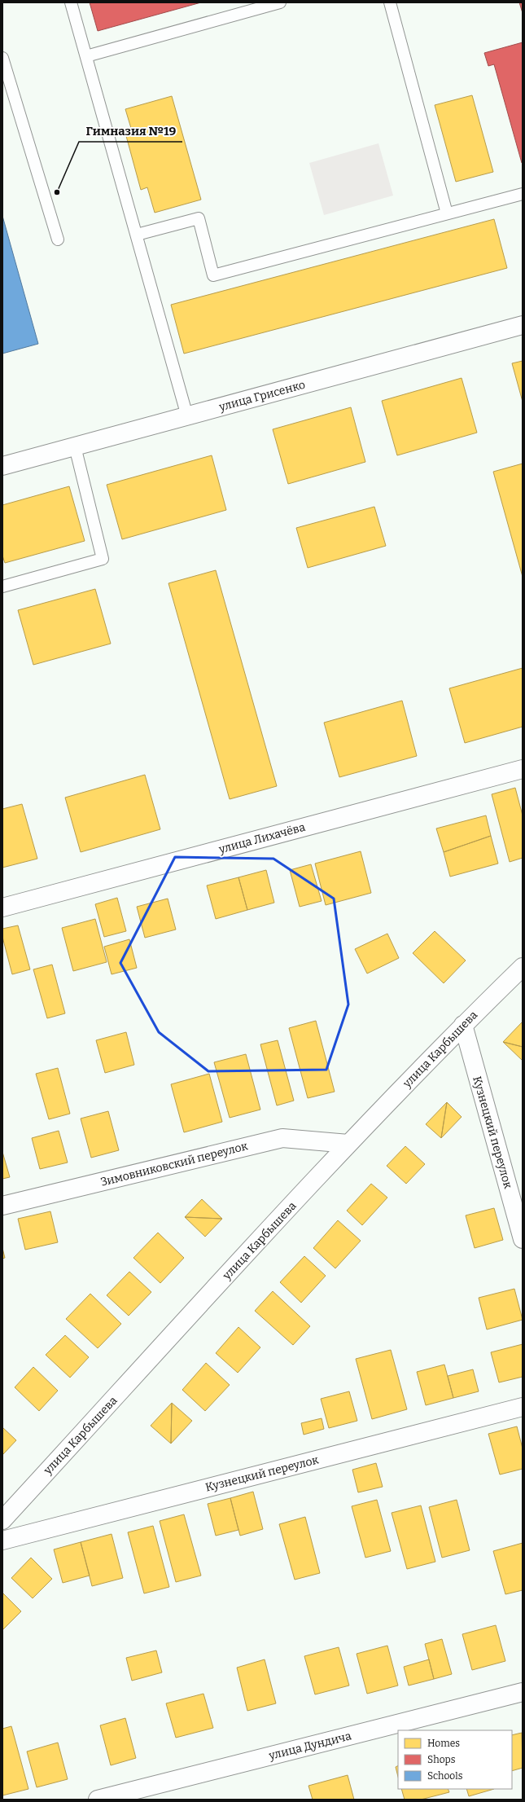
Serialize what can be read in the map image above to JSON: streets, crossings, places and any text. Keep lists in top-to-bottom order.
{
  "streets": {
    "street": [
      "улица Грисенко",
      "улица Лихачёва",
      "улица Карбышева",
      "Кузнецкий переулок",
      "Зимовниковский переулок",
      "улица Дундича"
    ]
  },
  "crossings": [
    ["улица Карбышева", "Кузнецкий переулок"],
    ["улица Карбышева", "Зимовниковский переулок"]
  ],
  "places": ["Гимназия №19"],
  "legend": ["Homes", "Shops", "Schools"]
}
